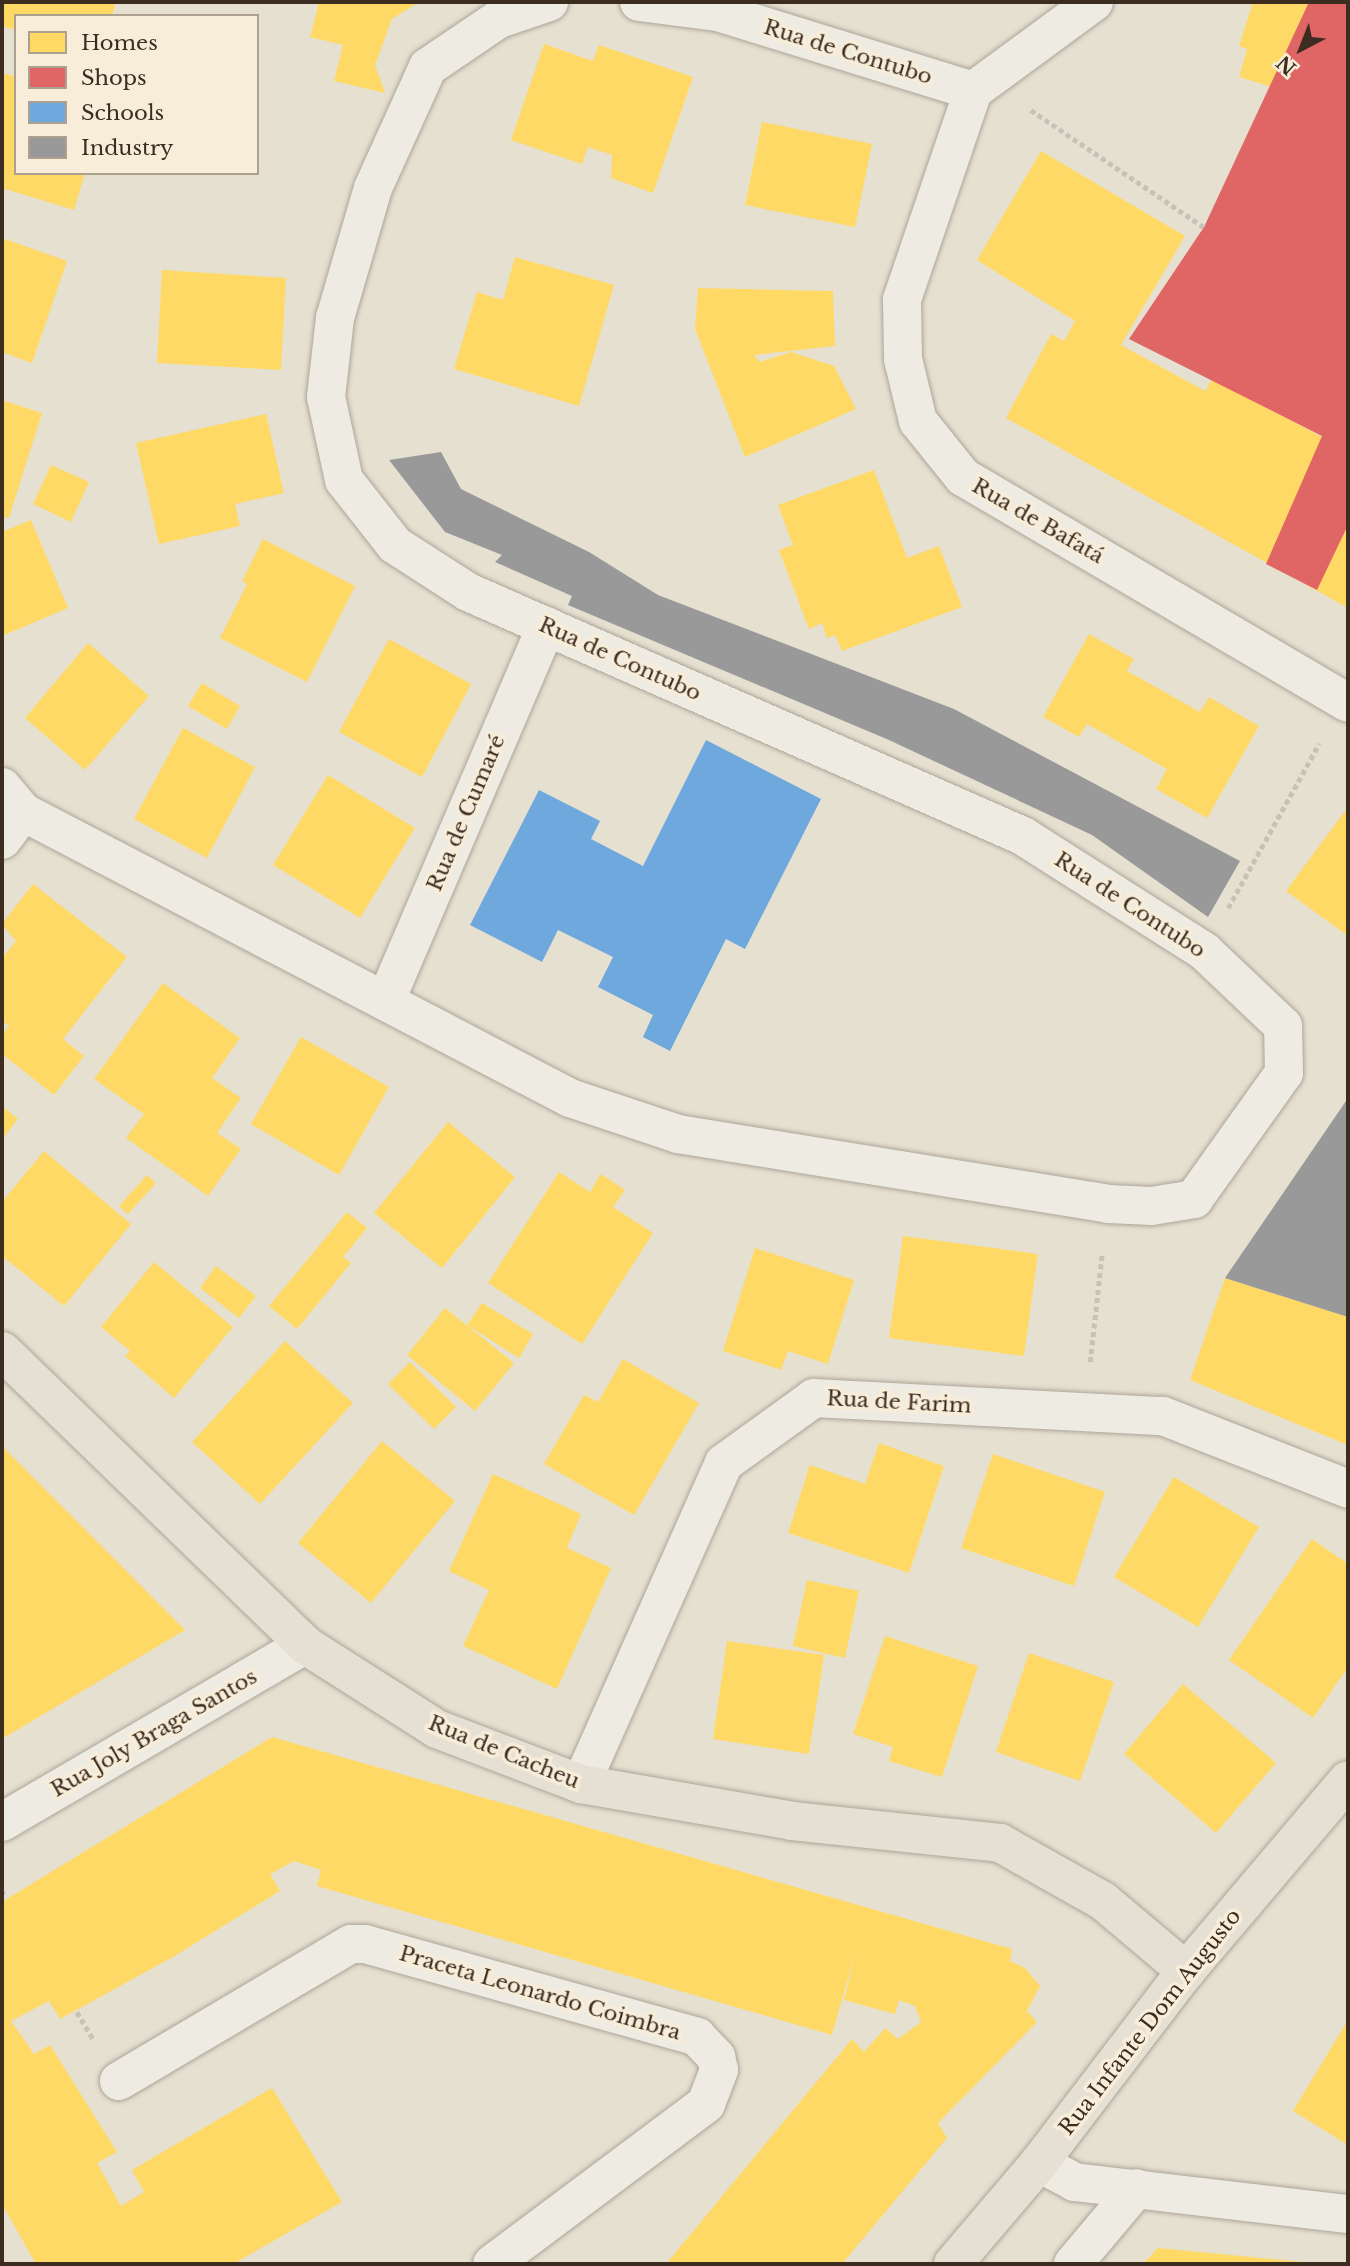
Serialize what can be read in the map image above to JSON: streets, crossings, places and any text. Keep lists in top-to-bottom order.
{
  "streets": {
    "main road": ["Rua de Cacheu", "Rua Infante Dom Augusto"],
    "street": [
      "Rua de Contubo",
      "Rua de Bafatá",
      "Rua de Cumaré",
      "Rua de Farim",
      "Rua Joly Braga Santos",
      "Praceta Leonardo Coimbra"
    ]
  },
  "crossings": [
    ["Rua de Contubo", "Rua de Bafatá"],
    ["Rua de Contubo", "Rua de Cumaré"],
    ["Rua de Farim", "Rua de Cacheu"],
    ["Rua Joly Braga Santos", "Rua de Cacheu"],
    ["Rua de Cacheu", "Rua Infante Dom Augusto"]
  ],
  "legend": [
    "Homes",
    "Shops",
    "Schools",
    "Industry"
  ],
  "north": "bottom left"
}
